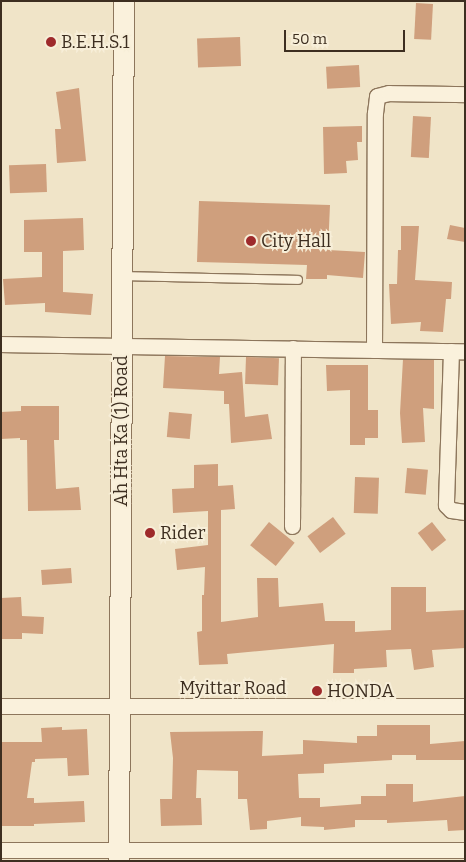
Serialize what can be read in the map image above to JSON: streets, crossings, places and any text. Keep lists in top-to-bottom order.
{
  "streets": {
    "street": ["Ah Hta Ka (1) Road", "Myittar Road"]
  },
  "crossings": [
    ["Ah Hta Ka (1) Road", "Myittar Road"]
  ],
  "places": [
    "B.E.H.S.1",
    "City Hall",
    "Rider",
    "HONDA"
  ],
  "scale_bar": "50 m"
}
